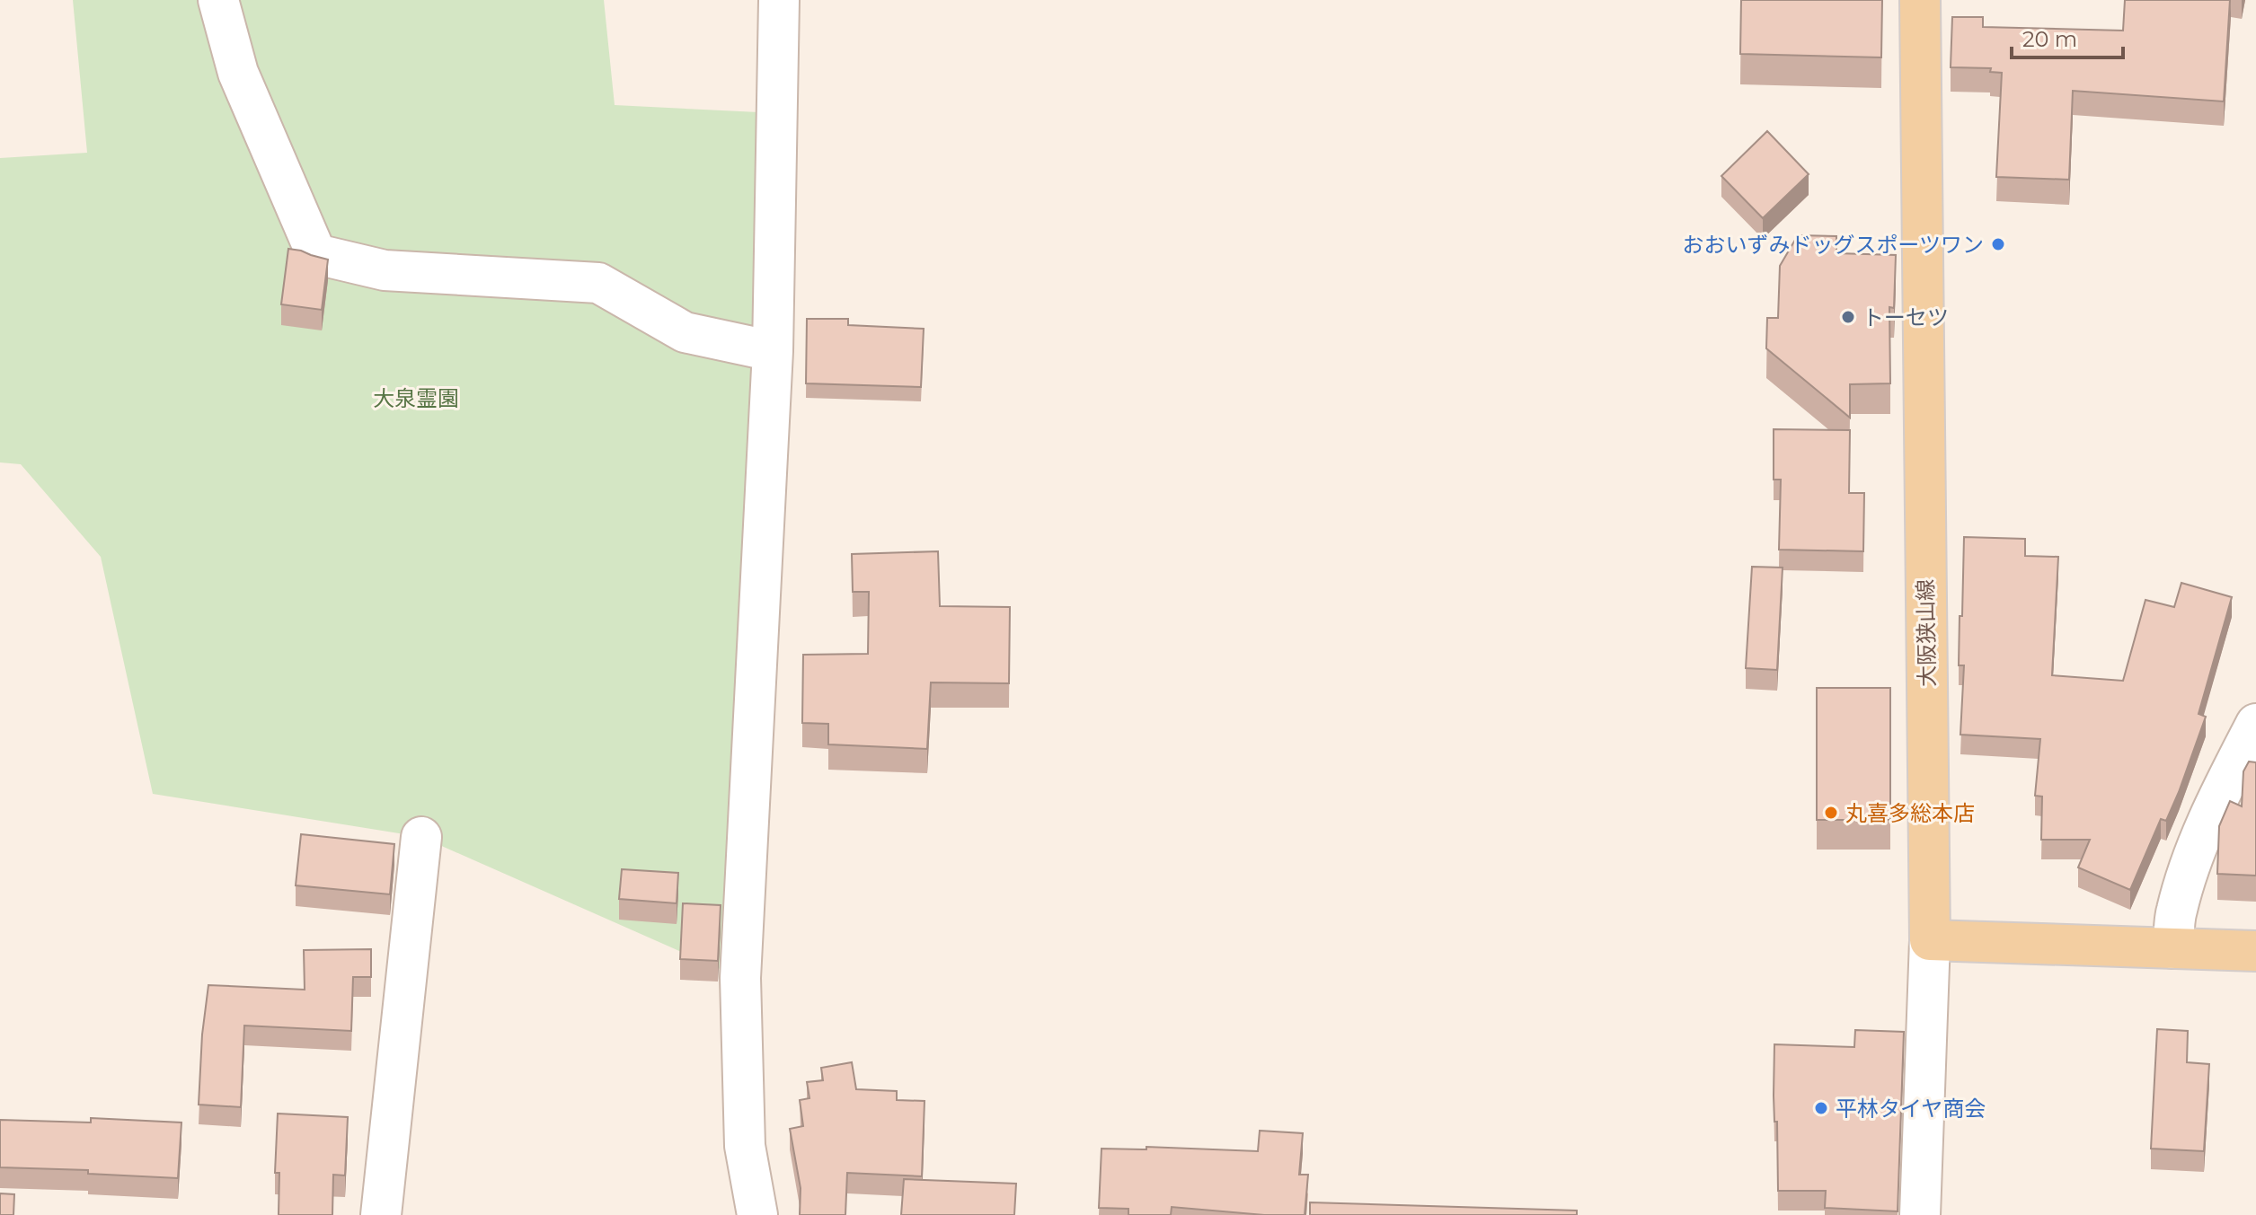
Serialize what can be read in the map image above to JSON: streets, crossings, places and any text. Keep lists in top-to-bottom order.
{
  "streets": {
    "main road": ["大阪狭山線"]
  },
  "parks": ["大泉霊園"],
  "places": [
    "おおいずみドッグスポーツワン",
    "トーセツ",
    "丸喜多総本店",
    "平林タイヤ商会"
  ],
  "scale_bar": "20 m"
}
